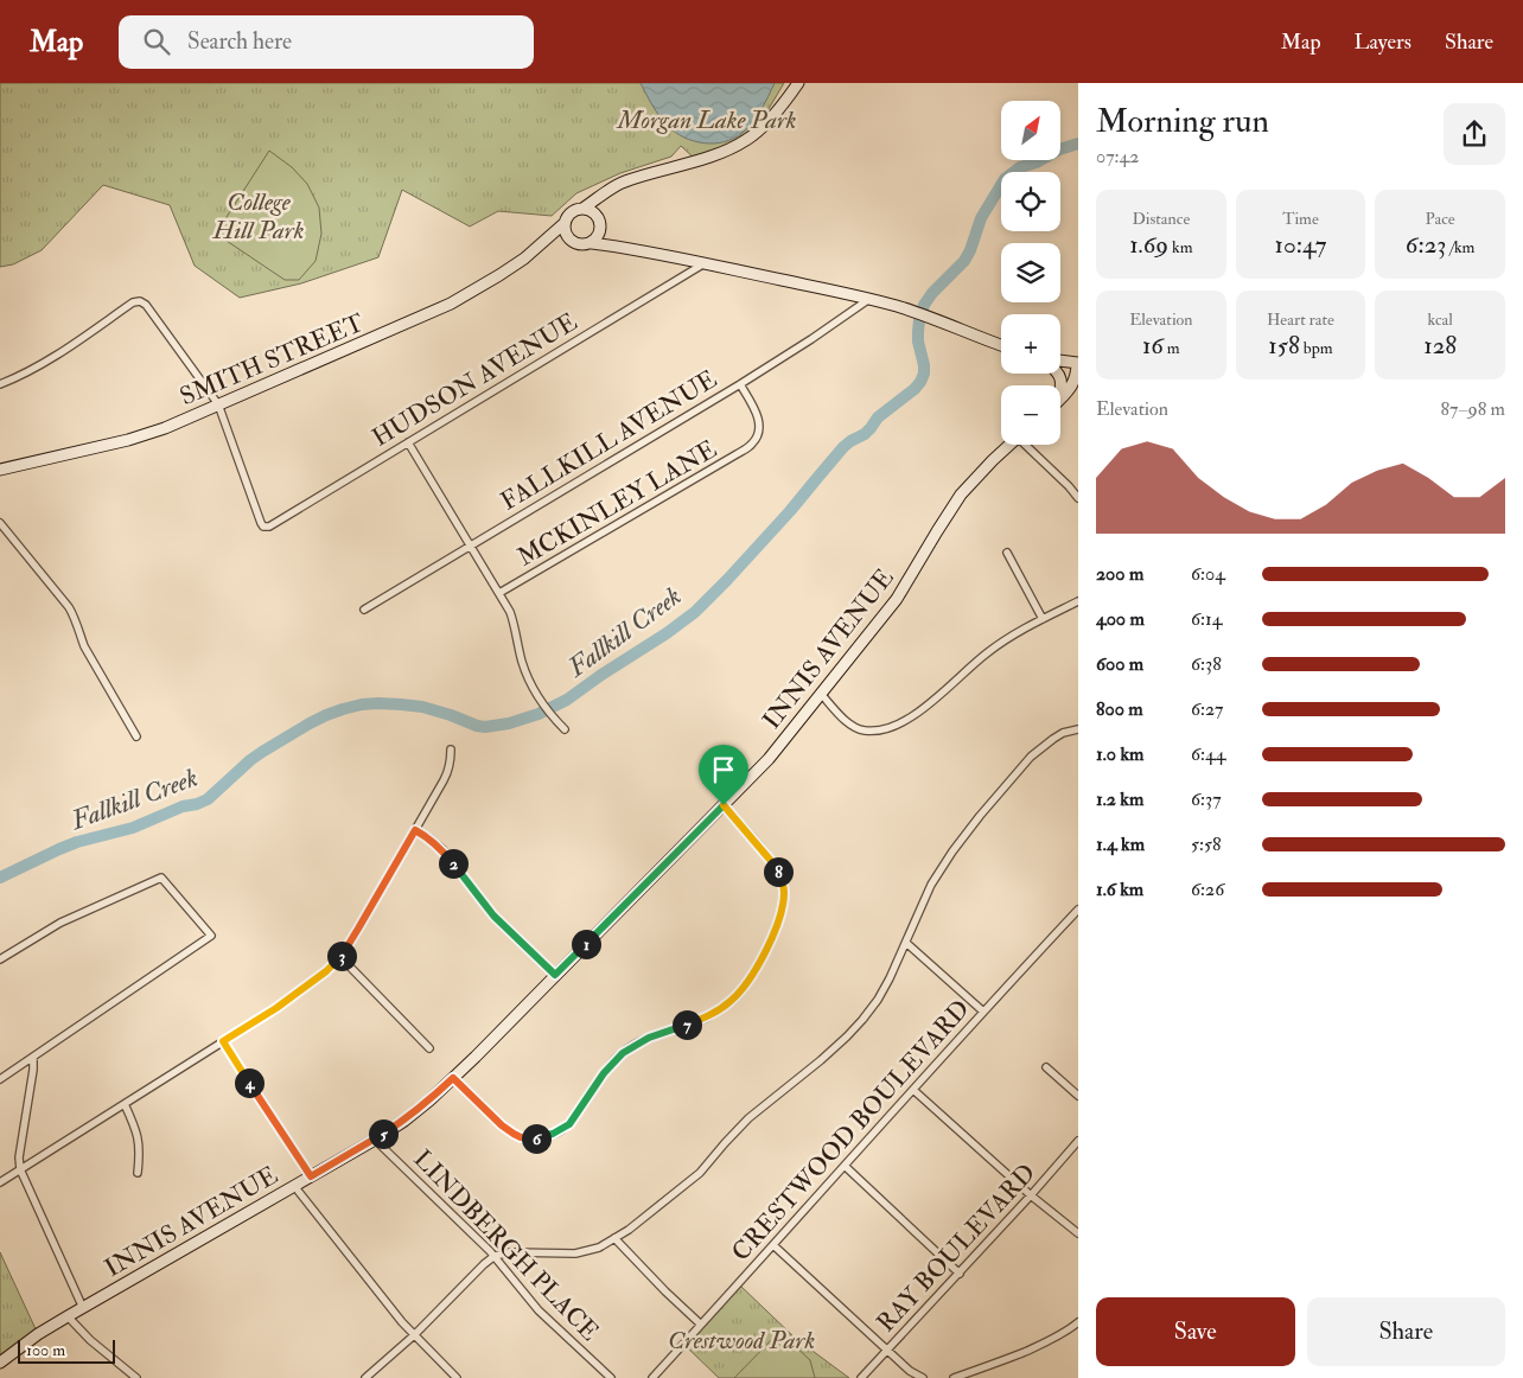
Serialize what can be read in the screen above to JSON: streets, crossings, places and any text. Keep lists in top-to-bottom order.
{
  "streets": {
    "street": [
      "SMITH STREET",
      "HUDSON AVENUE",
      "FALLKILL AVENUE",
      "MCKINLEY LANE",
      "INNIS AVENUE",
      "CRESTWOOD BOULEVARD",
      "LINDBERGH PLACE",
      "RAY BOULEVARD"
    ]
  },
  "crossings": [
    ["SMITH STREET", "HUDSON AVENUE"],
    ["FALLKILL AVENUE", "MCKINLEY LANE"],
    ["INNIS AVENUE", "LINDBERGH PLACE"]
  ],
  "water": ["Fallkill Creek"],
  "parks": ["Morgan Lake Park", "College Hill Park", "Crestwood Park"],
  "scale_bar": "100 m",
  "north": "top right",
  "page": {
    "header": "Map",
    "search": "Search here",
    "nav": ["Map", "Layers", "Share"],
    "heading": ["Morning run", "07:42"],
    "map_buttons": ["+", "−"],
    "stats": [
      ["Distance", "1.69 km"],
      ["Time", "10:47"],
      ["Pace", "6:23 /km"],
      ["Elevation", "16 m"],
      ["Heart rate", "158 bpm"],
      ["kcal", "128"]
    ],
    "chart": ["Elevation", "87–98 m"],
    "list": [
      {
        "name": "200 m",
        "note": "6:04"
      },
      {
        "name": "400 m",
        "note": "6:14"
      },
      {
        "name": "600 m",
        "note": "6:38"
      },
      {
        "name": "800 m",
        "note": "6:27"
      },
      {
        "name": "1.0 km",
        "note": "6:44"
      },
      {
        "name": "1.2 km",
        "note": "6:37"
      },
      {
        "name": "1.4 km",
        "note": "5:58"
      },
      {
        "name": "1.6 km",
        "note": "6:26"
      }
    ],
    "pins": [
      "2",
      "8",
      "1",
      "3",
      "7",
      "4",
      "5",
      "6"
    ],
    "buttons": ["Save", "Share"],
    "scale": "100 m"
  }
}
